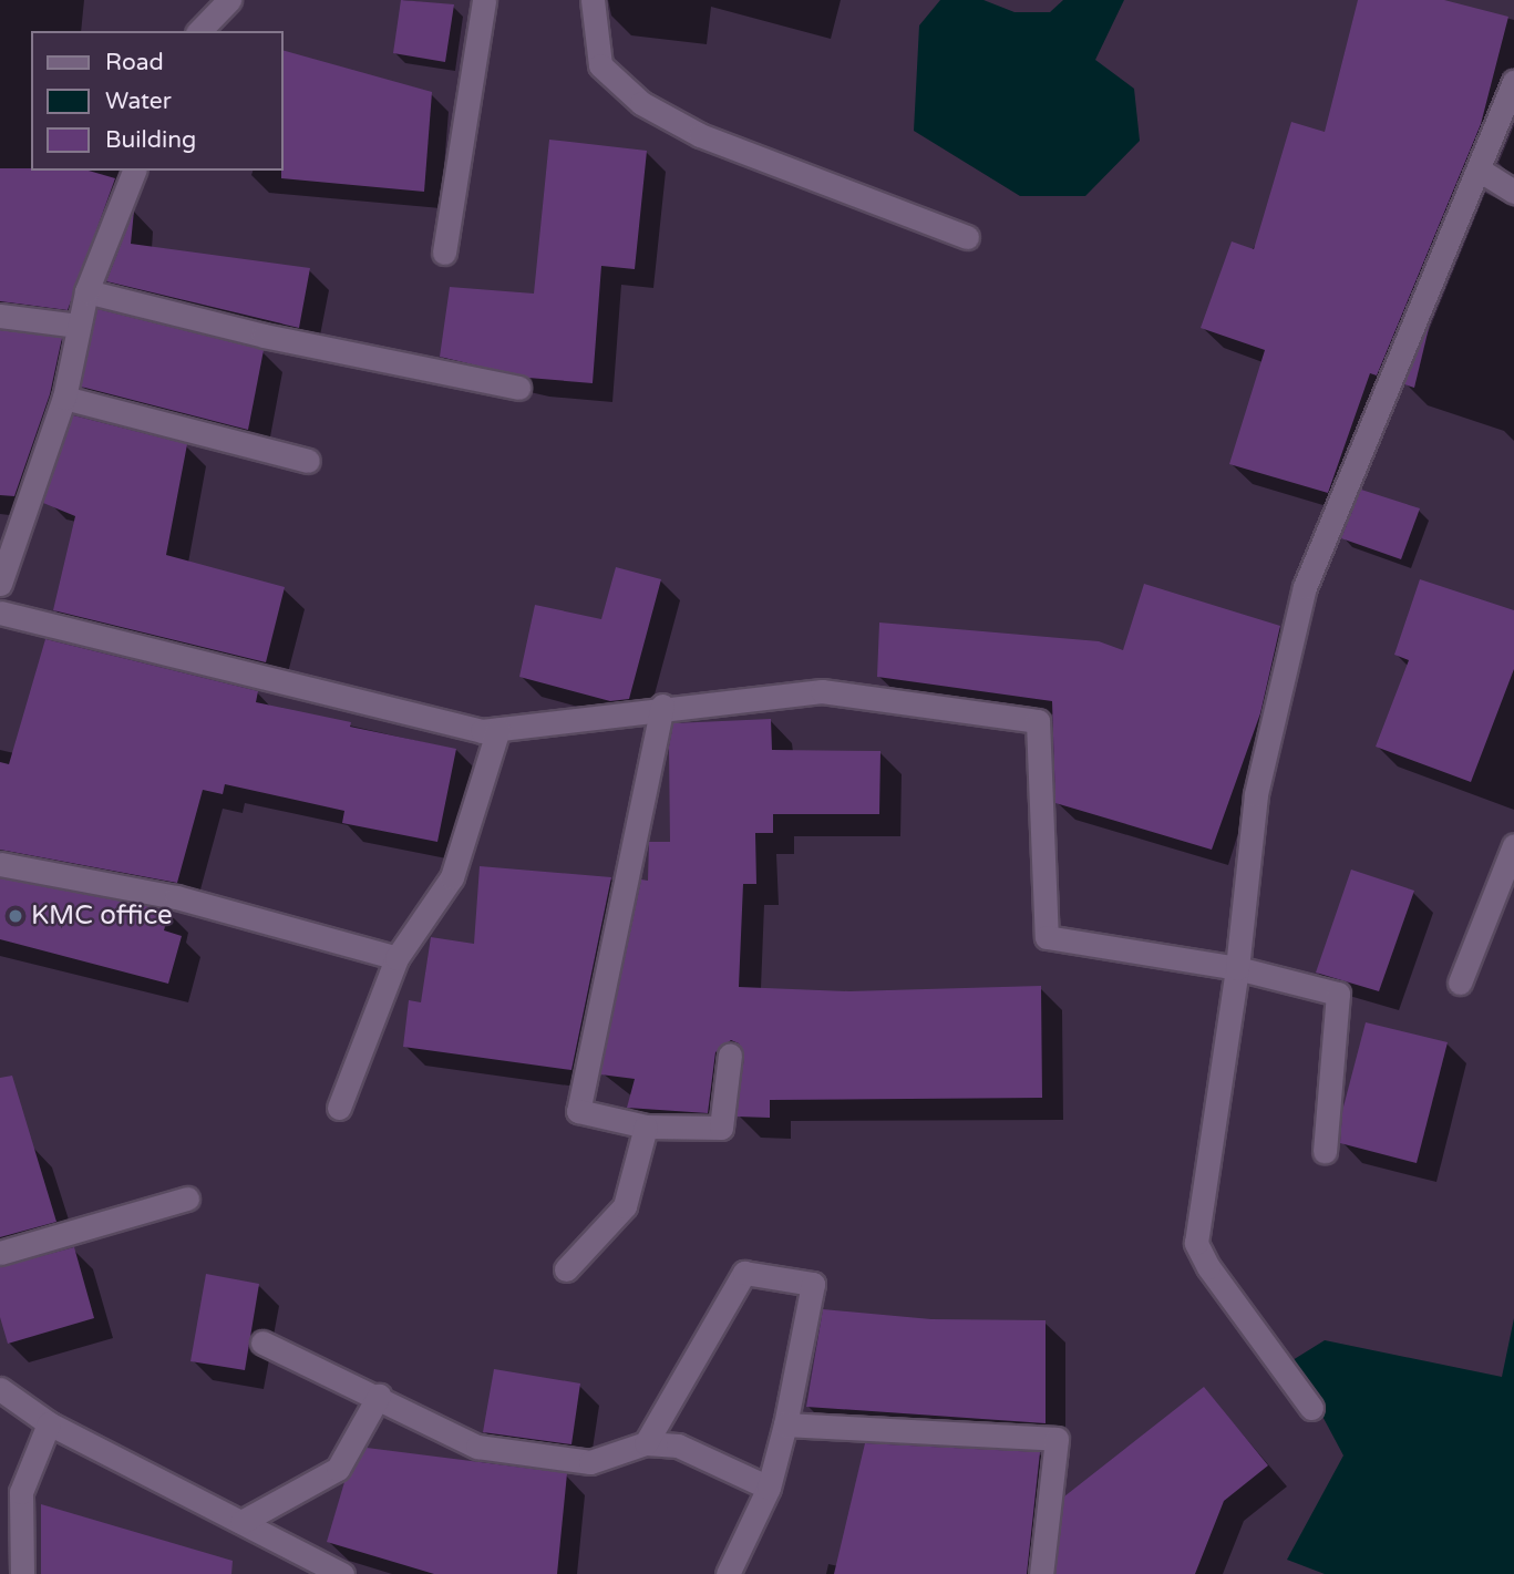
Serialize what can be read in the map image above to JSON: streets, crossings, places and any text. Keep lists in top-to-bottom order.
{
  "places": ["KMC office"],
  "legend": ["Road", "Water", "Building"]
}
